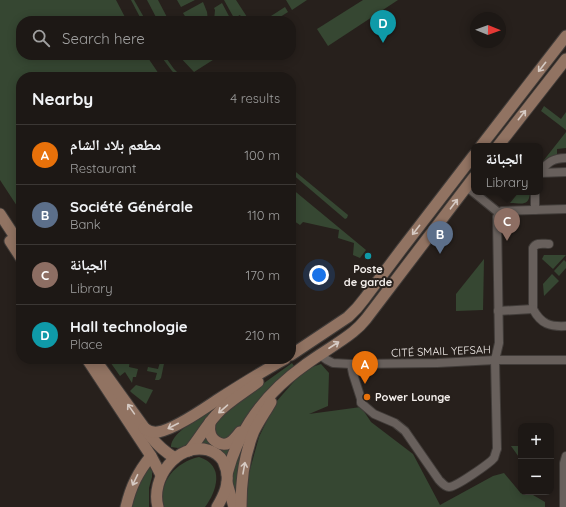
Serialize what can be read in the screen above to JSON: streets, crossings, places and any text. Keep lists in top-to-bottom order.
{
  "streets": {
    "street": ["CITÉ SMAIL YEFSAH"]
  },
  "places": ["Poste de garde", "Power Lounge"],
  "north": "right",
  "page": {
    "pins": [
      "D",
      "C",
      "B",
      "A"
    ],
    "search": "Search here",
    "heading": ["Nearby", "4 results"],
    "list": [
      {
        "mark": "A",
        "name": "مطعم بلاد الشام",
        "note": "Restaurant",
        "value": "100 m"
      },
      {
        "mark": "B",
        "name": "Société Générale",
        "note": "Bank",
        "value": "110 m"
      },
      {
        "mark": "C",
        "name": "الجبانة",
        "note": "Library",
        "value": "170 m"
      },
      {
        "mark": "D",
        "name": "Hall technologie",
        "note": "Place",
        "value": "210 m"
      }
    ],
    "popup": ["الجبانة", "Library"],
    "map_buttons": ["+", "−"]
  }
}
